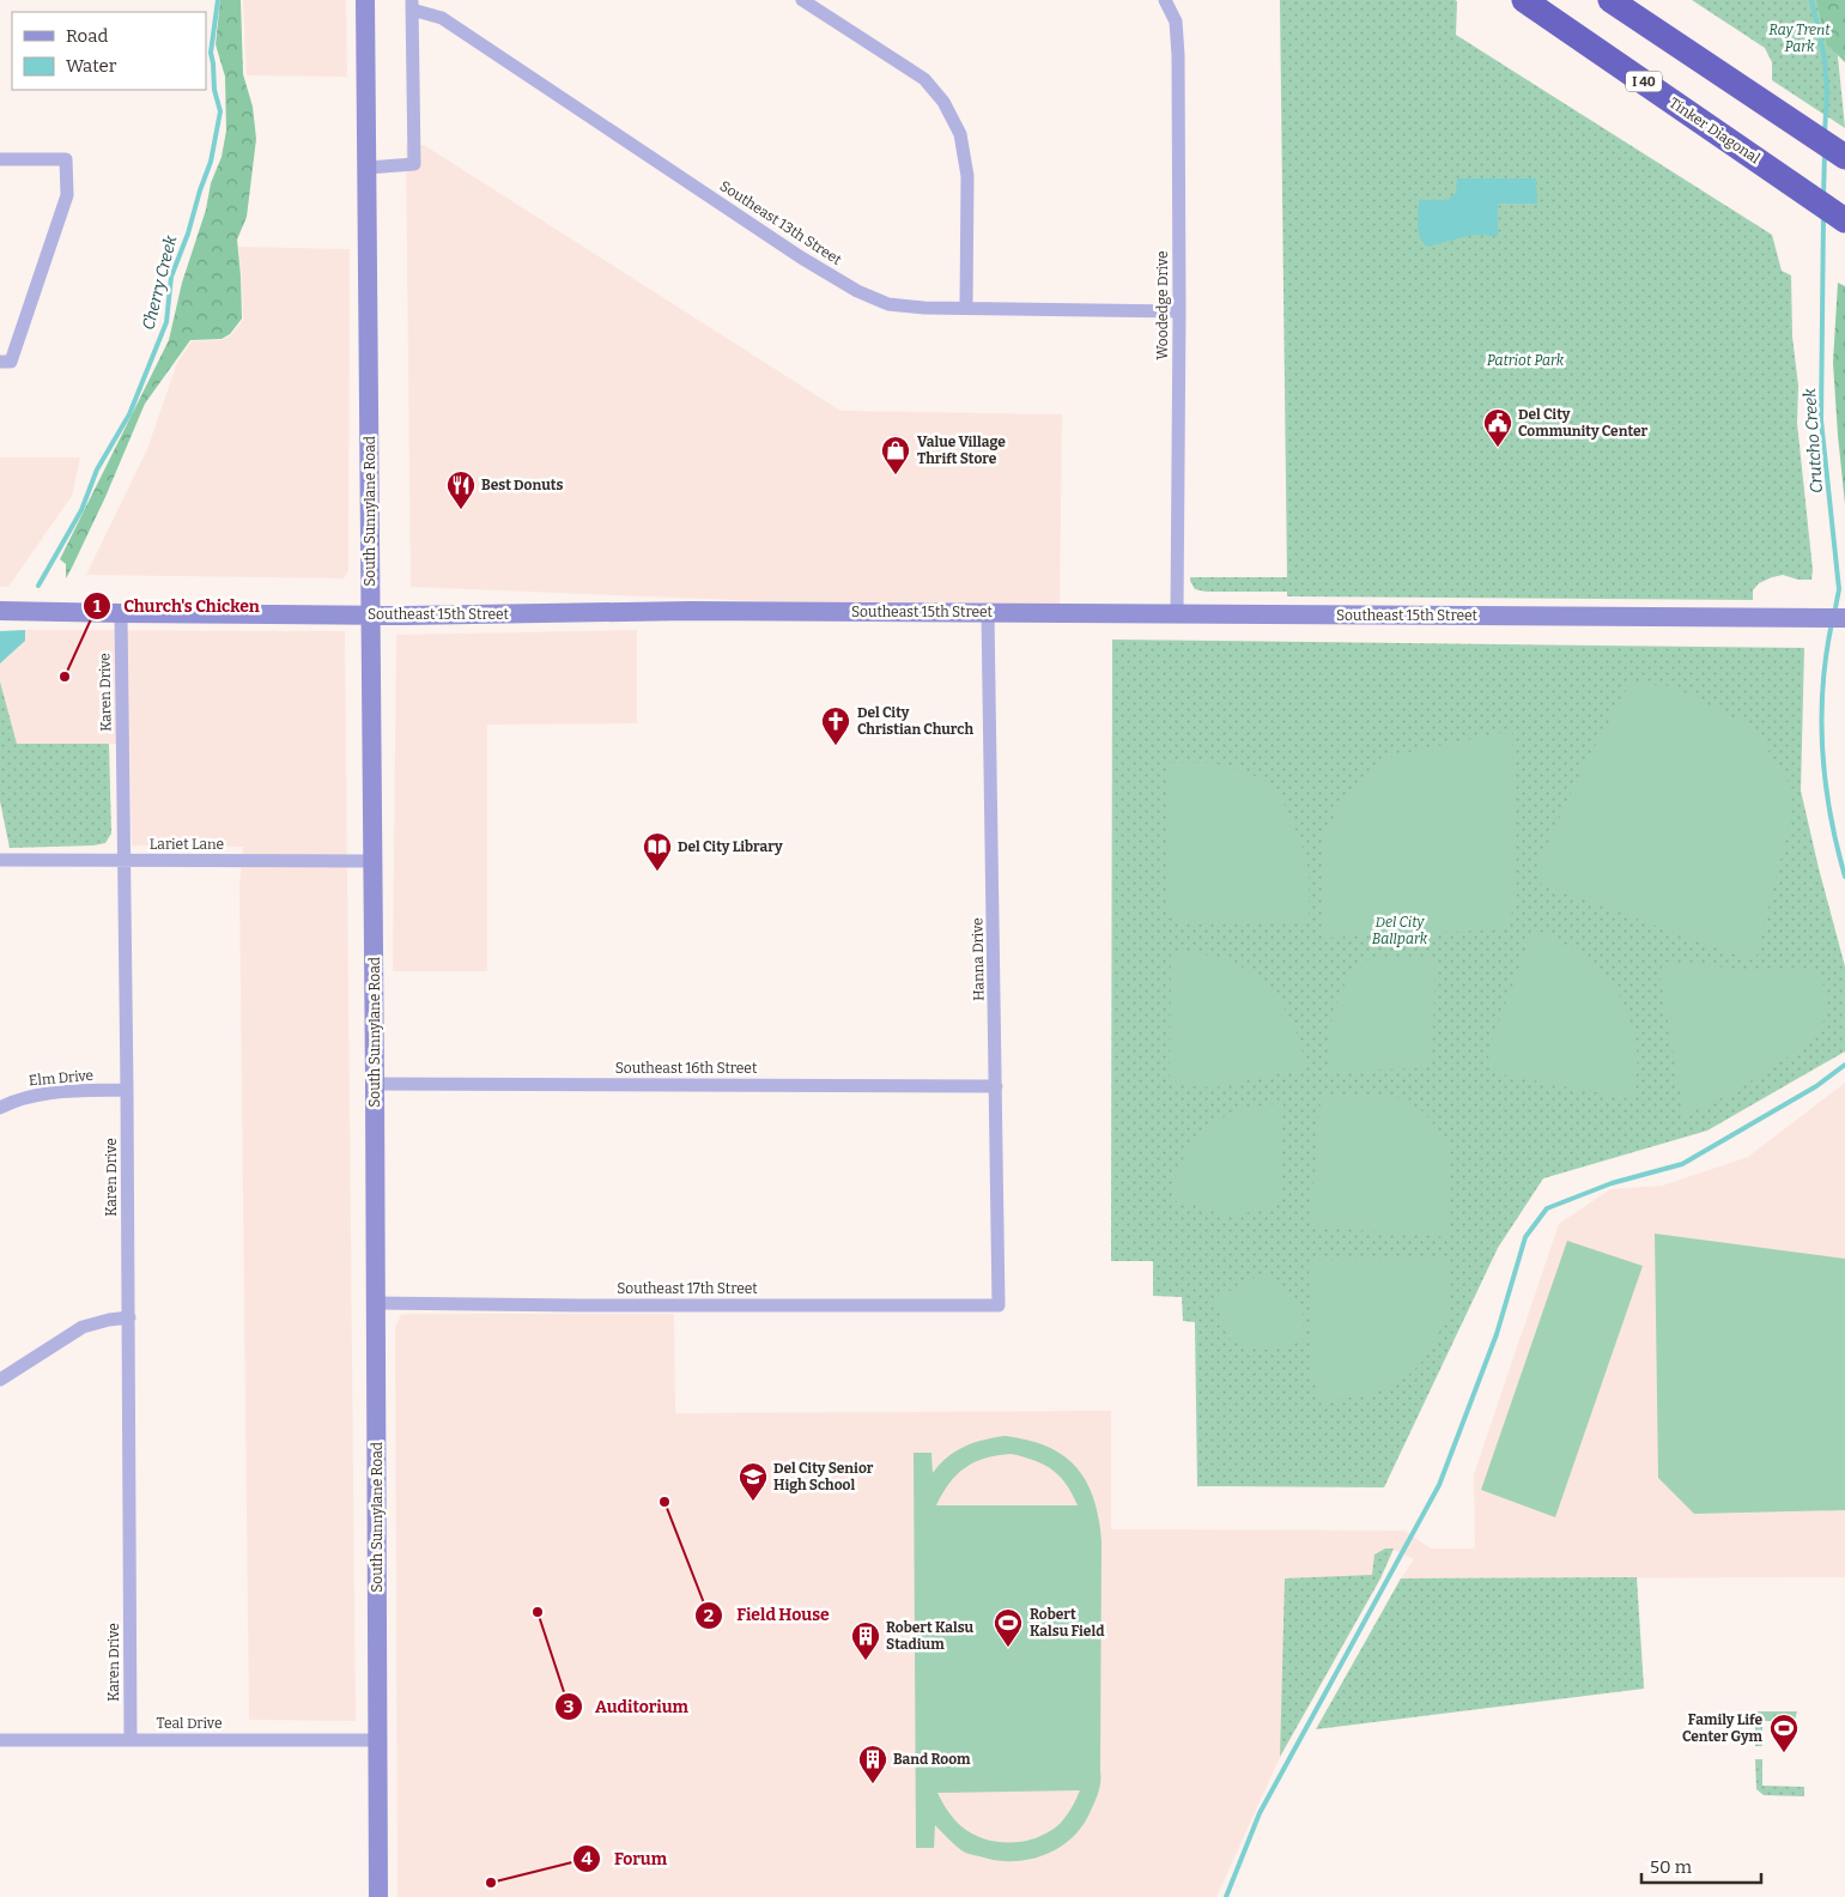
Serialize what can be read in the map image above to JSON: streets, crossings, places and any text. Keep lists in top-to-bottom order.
{
  "streets": {
    "highway": ["I 40", "Tinker Diagonal"],
    "main road": ["South Sunnylane Road", "Southeast 15th Street"],
    "street": [
      "Southeast 13th Street",
      "Woodedge Drive",
      "Karen Drive",
      "Lariet Lane",
      "Hanna Drive",
      "Southeast 16th Street",
      "Elm Drive",
      "Southeast 17th Street",
      "Teal Drive"
    ]
  },
  "crossings": [
    ["Southeast 13th Street", "Woodedge Drive"],
    ["Woodedge Drive", "Southeast 15th Street"],
    ["South Sunnylane Road", "Southeast 15th Street"],
    ["South Sunnylane Road", "Lariet Lane"],
    ["South Sunnylane Road", "Southeast 16th Street"],
    ["South Sunnylane Road", "Southeast 17th Street"],
    ["South Sunnylane Road", "Teal Drive"],
    ["Southeast 15th Street", "Karen Drive"],
    ["Southeast 15th Street", "Hanna Drive"],
    ["Karen Drive", "Lariet Lane"],
    ["Karen Drive", "Elm Drive"],
    ["Karen Drive", "Teal Drive"],
    ["Hanna Drive", "Southeast 16th Street"],
    ["Hanna Drive", "Southeast 17th Street"]
  ],
  "water": ["Cherry Creek", "Crutcho Creek"],
  "parks": ["Ray Trent Park", "Patriot Park", "Del City Ballpark"],
  "places": {
    "public building": ["Del City Community Center"],
    "shop": ["Value Village Thrift Store"],
    "restaurant": ["Best Donuts"],
    "other": [
      "Church's Chicken",
      "Field House",
      "Auditorium",
      "Forum"
    ],
    "church": ["Del City Christian Church"],
    "library": ["Del City Library"],
    "school or university": ["Del City Senior High School"],
    "sports": ["Robert Kalsu Field", "Family Life Center Gym"],
    "building": ["Robert Kalsu Stadium", "Band Room"]
  },
  "legend": ["Road", "Water"],
  "scale_bar": "50 m"
}
